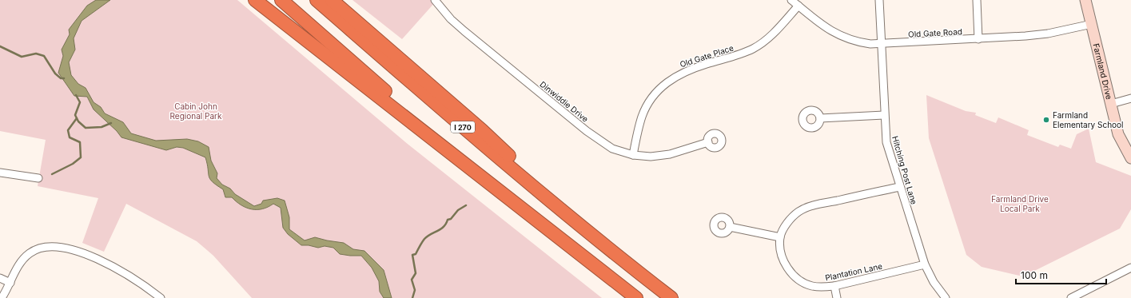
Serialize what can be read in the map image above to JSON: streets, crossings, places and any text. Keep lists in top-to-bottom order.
{
  "streets": {
    "highway": ["I 270"],
    "street": [
      "Old Gate Road",
      "Old Gate Place",
      "Farmland Drive",
      "Dinwiddie Drive",
      "Hitching Post Lane",
      "Plantation Lane"
    ]
  },
  "crossings": [
    ["Old Gate Road", "Old Gate Place"],
    ["Old Gate Road", "Farmland Drive"],
    ["Old Gate Road", "Hitching Post Lane"],
    ["Old Gate Place", "Dinwiddie Drive"],
    ["Hitching Post Lane", "Plantation Lane"]
  ],
  "parks": ["Cabin John Regional Park", "Farmland Drive Local Park"],
  "places": ["Farmland Elementary School"],
  "scale_bar": "100 m"
}
